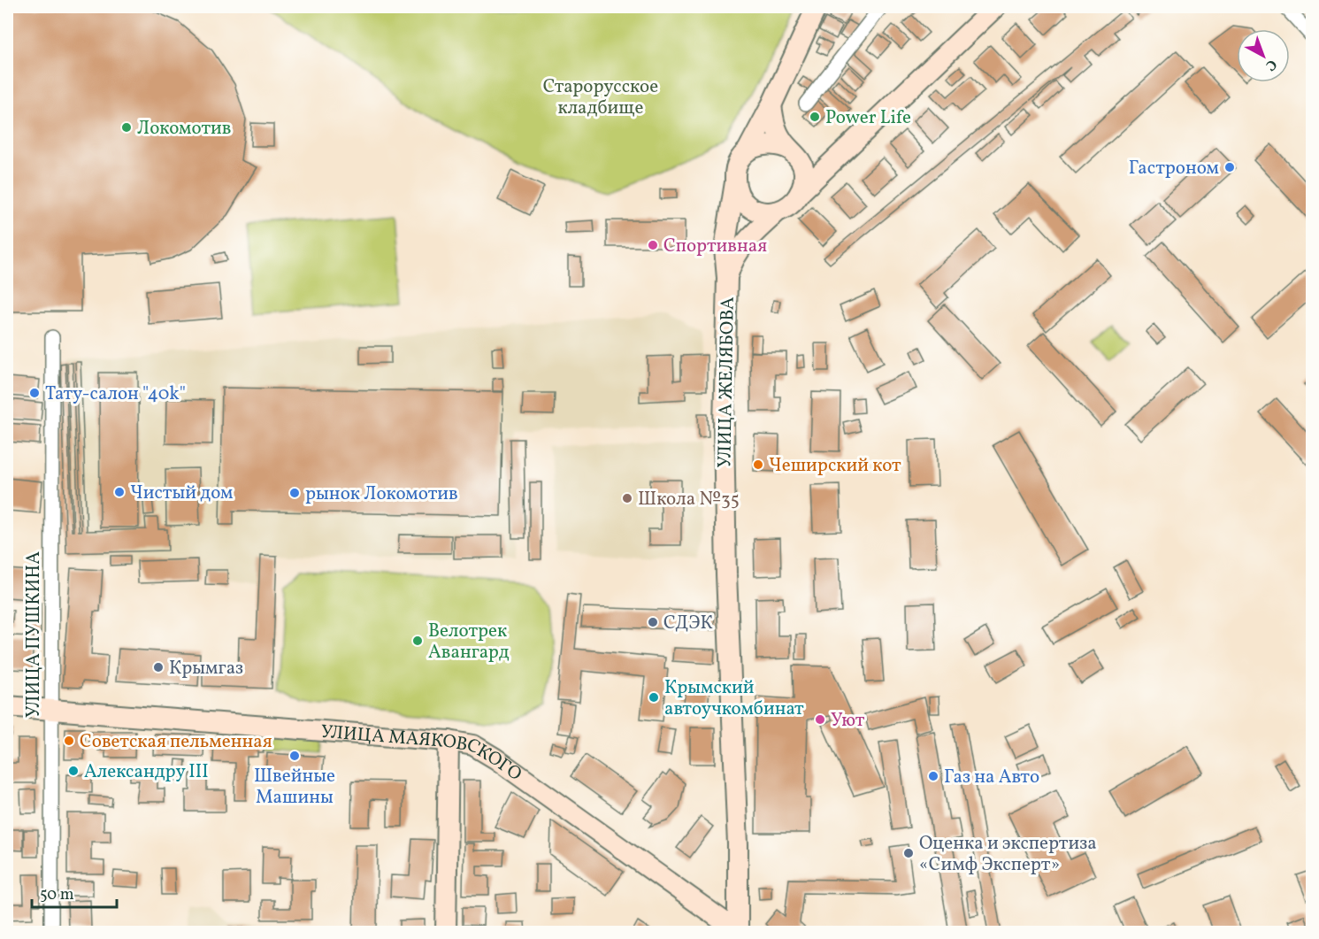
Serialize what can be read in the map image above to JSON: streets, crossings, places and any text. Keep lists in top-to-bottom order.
{
  "streets": {
    "main road": ["УЛИЦА ЖЕЛЯБОВА", "УЛИЦА МАЯКОВСКОГО"],
    "street": ["УЛИЦА ПУШКИНА"]
  },
  "crossings": [
    ["УЛИЦА ЖЕЛЯБОВА", "УЛИЦА МАЯКОВСКОГО"],
    ["УЛИЦА ПУШКИНА", "УЛИЦА МАЯКОВСКОГО"]
  ],
  "parks": ["Старорусское кладбище"],
  "places": [
    "Power Life",
    "Локомотив",
    "Гастроном",
    "Спортивная",
    "Тату-салон \"40k\"",
    "Чеширский кот",
    "Чистый дом",
    "рынок Локомотив",
    "Школа №35",
    "СДЭК",
    "Велотрек Авангард",
    "Крымгаз",
    "Крымский автоучкомбинат",
    "Уют",
    "Советская пельменная",
    "Швейные Машины",
    "Александру III",
    "Газ на Авто",
    "Оценка и экспертиза «Симф Эксперт»"
  ],
  "scale_bar": "50 m",
  "north": "bottom right"
}
